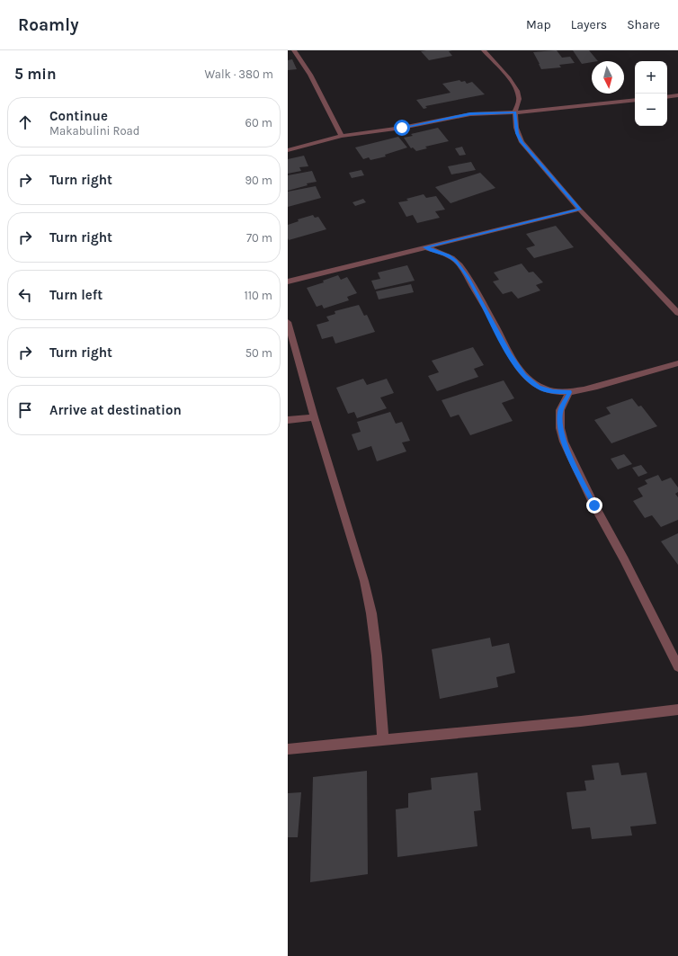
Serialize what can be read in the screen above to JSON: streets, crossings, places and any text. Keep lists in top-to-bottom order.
{
  "north": "bottom",
  "page": {
    "header": "Roamly",
    "nav": ["Map", "Layers", "Share"],
    "heading": ["5 min", "Walk · 380 m"],
    "map_buttons": ["+", "−"],
    "list": [
      ["Continue", "Makabulini Road", "60 m"],
      ["Turn right", "90 m"],
      ["Turn right", "70 m"],
      ["Turn left", "110 m"],
      ["Turn right", "50 m"],
      "Arrive at destination"
    ]
  }
}
